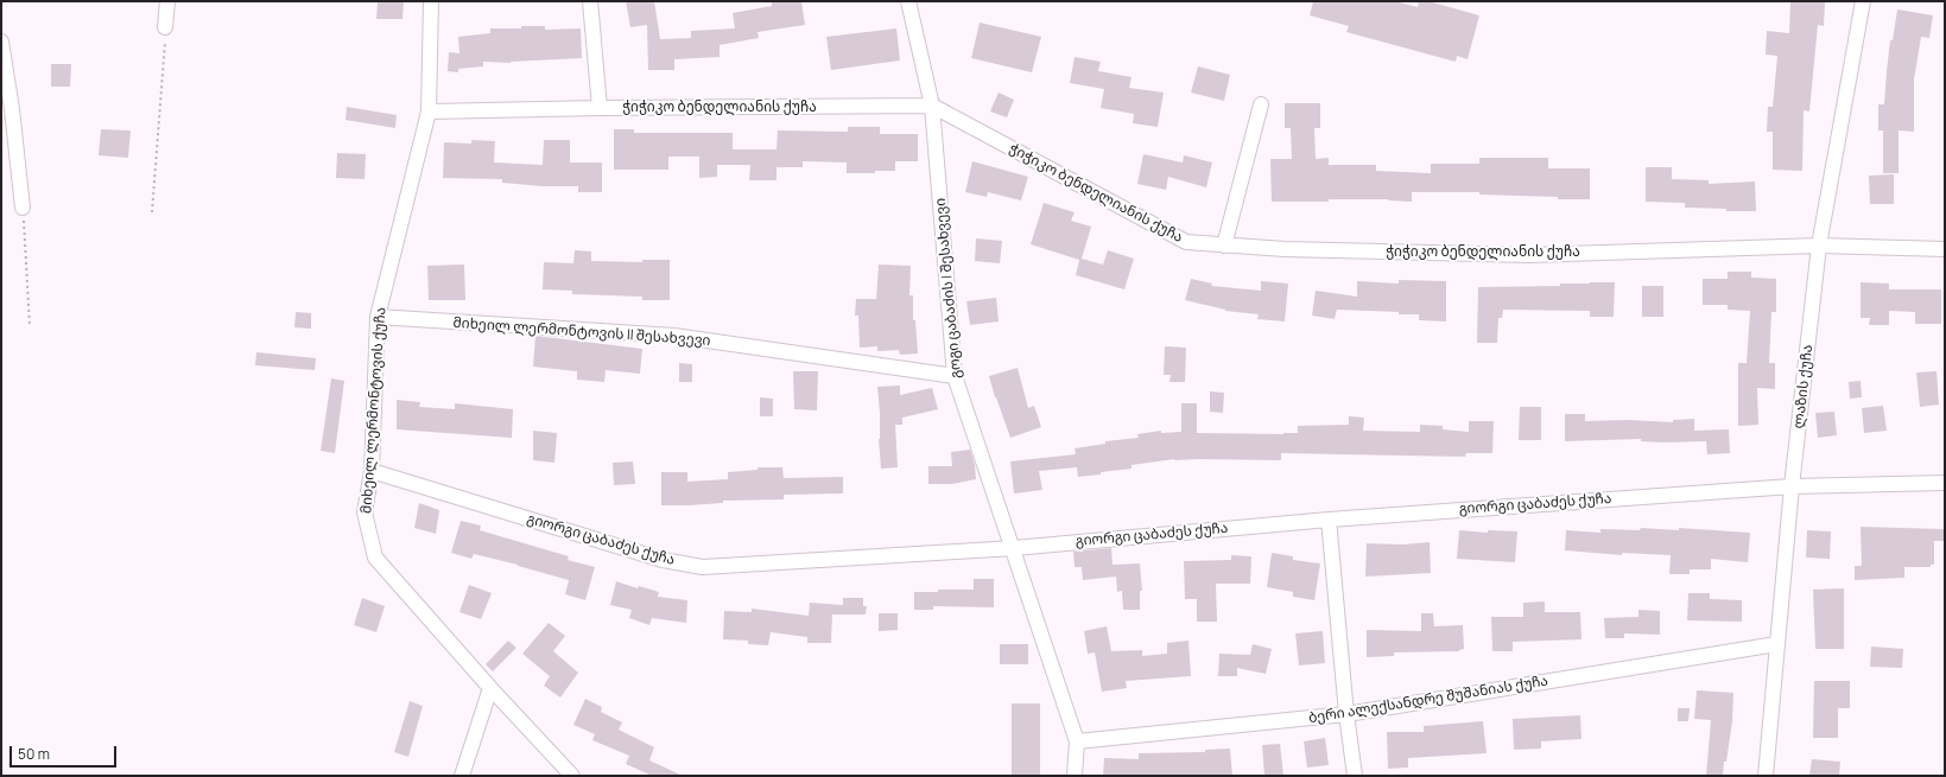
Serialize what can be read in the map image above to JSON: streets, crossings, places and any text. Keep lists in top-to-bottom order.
{
  "streets": {
    "street": [
      "ჭიჭიკო ბენდელიანის ქუჩა",
      "გოგი ცაბაძის I შესახვევი",
      "მიხეილ ლერმონტოვის II შესახვევი",
      "ლაზის ქუჩა",
      "მიხეილ ლერმონტოვის ქუჩა",
      "გიორგი ცაბაძეს ქუჩა",
      "ბერი ალექსანდრე შუშანიას ქუჩა"
    ]
  },
  "crossings": [
    ["ჭიჭიკო ბენდელიანის ქუჩა", "გოგი ცაბაძის I შესახვევი"],
    ["ჭიჭიკო ბენდელიანის ქუჩა", "ლაზის ქუჩა"],
    ["ჭიჭიკო ბენდელიანის ქუჩა", "მიხეილ ლერმონტოვის ქუჩა"],
    ["გოგი ცაბაძის I შესახვევი", "მიხეილ ლერმონტოვის II შესახვევი"],
    ["გოგი ცაბაძის I შესახვევი", "გიორგი ცაბაძეს ქუჩა"],
    ["გოგი ცაბაძის I შესახვევი", "ბერი ალექსანდრე შუშანიას ქუჩა"],
    ["მიხეილ ლერმონტოვის II შესახვევი", "მიხეილ ლერმონტოვის ქუჩა"],
    ["ლაზის ქუჩა", "გიორგი ცაბაძეს ქუჩა"],
    ["ლაზის ქუჩა", "ბერი ალექსანდრე შუშანიას ქუჩა"],
    ["მიხეილ ლერმონტოვის ქუჩა", "გიორგი ცაბაძეს ქუჩა"]
  ],
  "scale_bar": "50 m"
}
